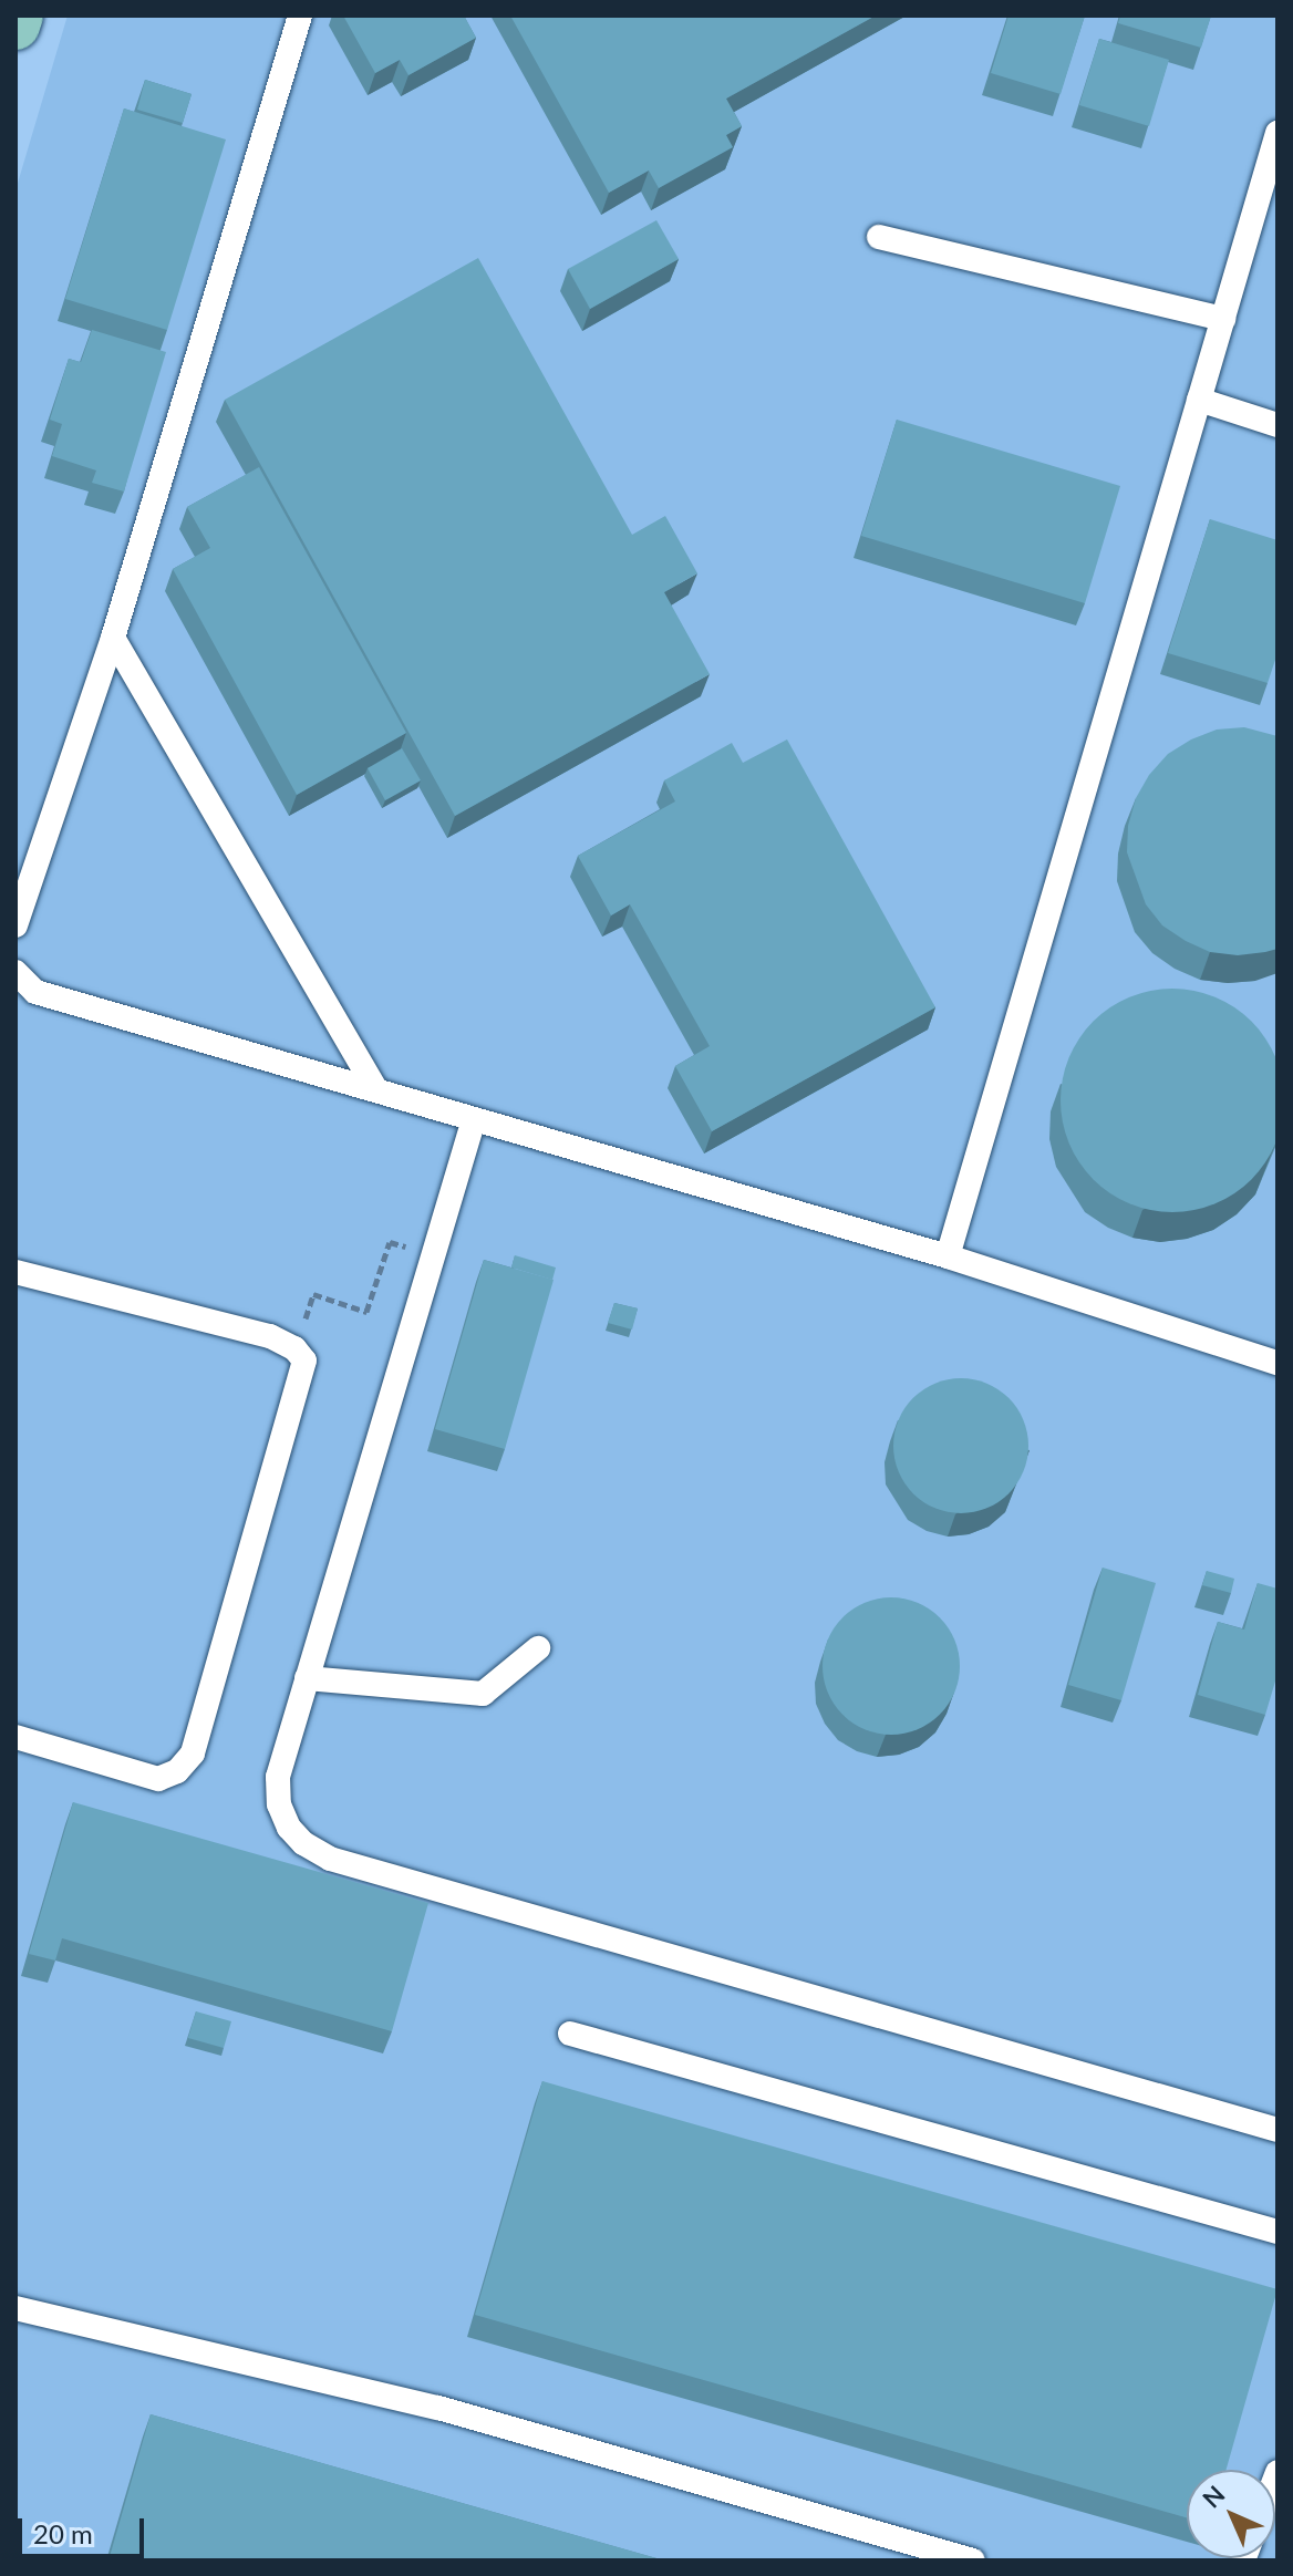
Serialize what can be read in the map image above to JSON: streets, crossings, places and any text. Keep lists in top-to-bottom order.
{
  "scale_bar": "20 m",
  "north": "top left"
}
